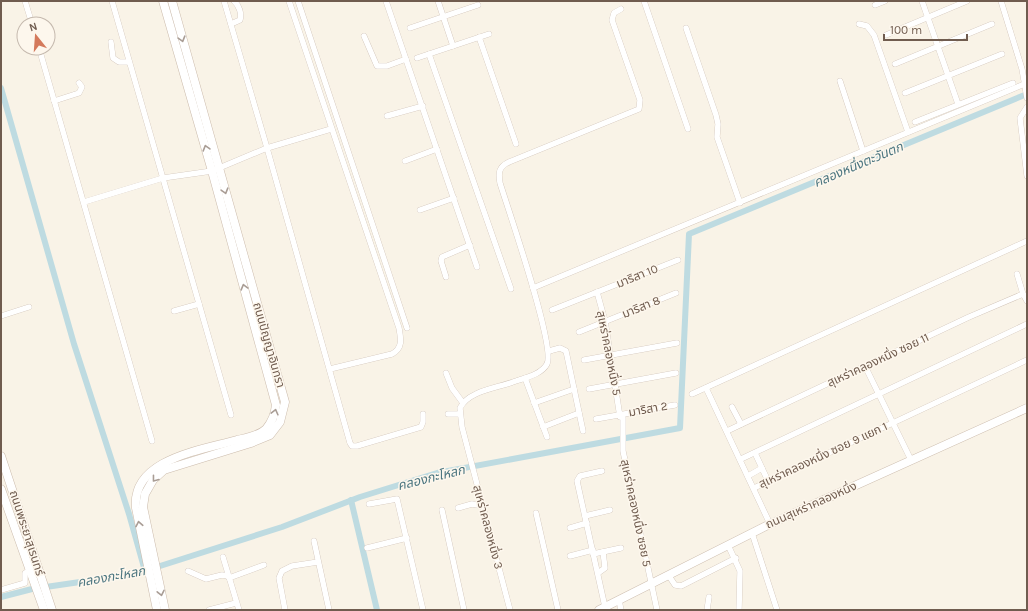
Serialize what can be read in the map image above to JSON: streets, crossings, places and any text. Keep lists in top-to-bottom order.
{
  "streets": {
    "street": [
      "มาริสา 10",
      "มาริสา 8",
      "ถนนปัญญาอินทรา",
      "สุเหร่าคลองหนึ่ง 5",
      "สุเหร่าคลองหนึ่ง ซอย 11",
      "มาริสา 2",
      "สุเหร่าคลองหนึ่ง ซอย 9 แยก 1",
      "ถนนสุเหร่าคลองหนึ่ง",
      "สุเหร่าคลองหนึ่ง ซอย 5",
      "สุเหร่าคลองหนึ่ง 3",
      "ถนนพระยาสุเรนทร์"
    ]
  },
  "crossings": [
    ["มาริสา 10", "สุเหร่าคลองหนึ่ง 5"],
    ["มาริสา 8", "สุเหร่าคลองหนึ่ง 5"],
    ["สุเหร่าคลองหนึ่ง 5", "มาริสา 2"],
    ["สุเหร่าคลองหนึ่ง 5", "สุเหร่าคลองหนึ่ง ซอย 5"],
    ["ถนนสุเหร่าคลองหนึ่ง", "สุเหร่าคลองหนึ่ง ซอย 5"]
  ],
  "water": ["คลองหนึ่งตะวันตก", "คลองกะโหลก"],
  "scale_bar": "100 m",
  "north": "top"
}
